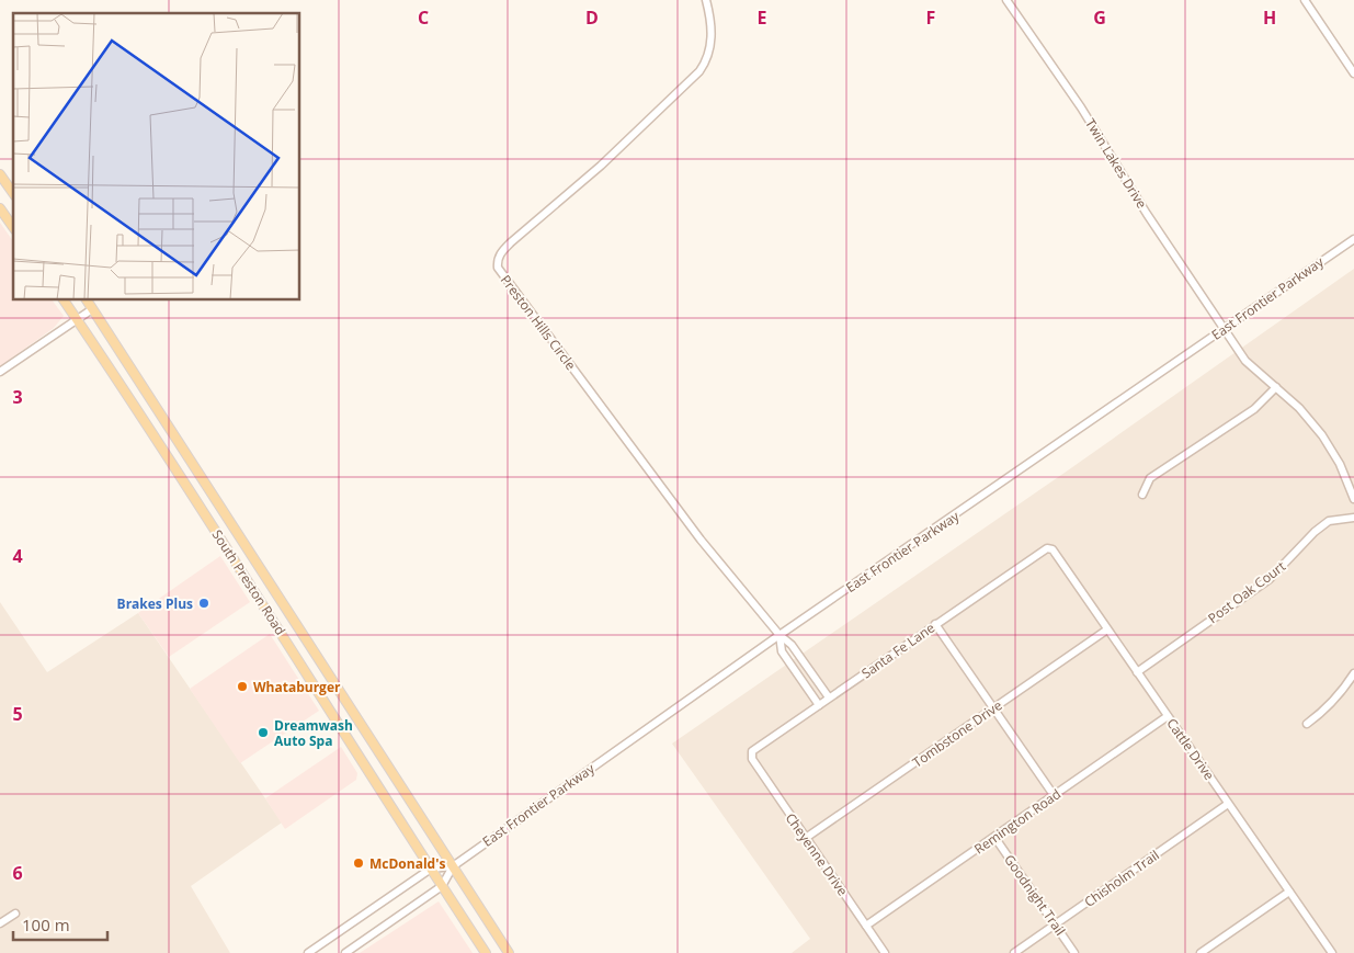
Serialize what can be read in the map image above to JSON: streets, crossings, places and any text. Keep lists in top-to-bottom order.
{
  "streets": {
    "main road": ["South Preston Road"],
    "street": [
      "Twin Lakes Drive",
      "East Frontier Parkway",
      "Preston Hills Circle",
      "Post Oak Court",
      "Santa Fe Lane",
      "Tombstone Drive",
      "Cattle Drive",
      "Remington Road",
      "Cheyenne Drive",
      "Chisholm Trail",
      "Goodnight Trail"
    ]
  },
  "crossings": [
    ["Twin Lakes Drive", "East Frontier Parkway"],
    ["East Frontier Parkway", "Preston Hills Circle"],
    ["East Frontier Parkway", "South Preston Road"],
    ["Post Oak Court", "Cattle Drive"],
    ["Santa Fe Lane", "Cattle Drive"],
    ["Santa Fe Lane", "Cheyenne Drive"],
    ["Tombstone Drive", "Cattle Drive"],
    ["Tombstone Drive", "Cheyenne Drive"],
    ["Cattle Drive", "Remington Road"],
    ["Cattle Drive", "Chisholm Trail"],
    ["Remington Road", "Cheyenne Drive"],
    ["Remington Road", "Goodnight Trail"],
    ["Chisholm Trail", "Goodnight Trail"]
  ],
  "places": [
    "Brakes Plus",
    "Whataburger",
    "Dreamwash Auto Spa",
    "McDonald's"
  ],
  "scale_bar": "100 m",
  "grid": {
    "columns": [
      "C",
      "D",
      "E",
      "F",
      "G",
      "H"
    ],
    "rows": [
      "3",
      "4",
      "5",
      "6"
    ]
  }
}
